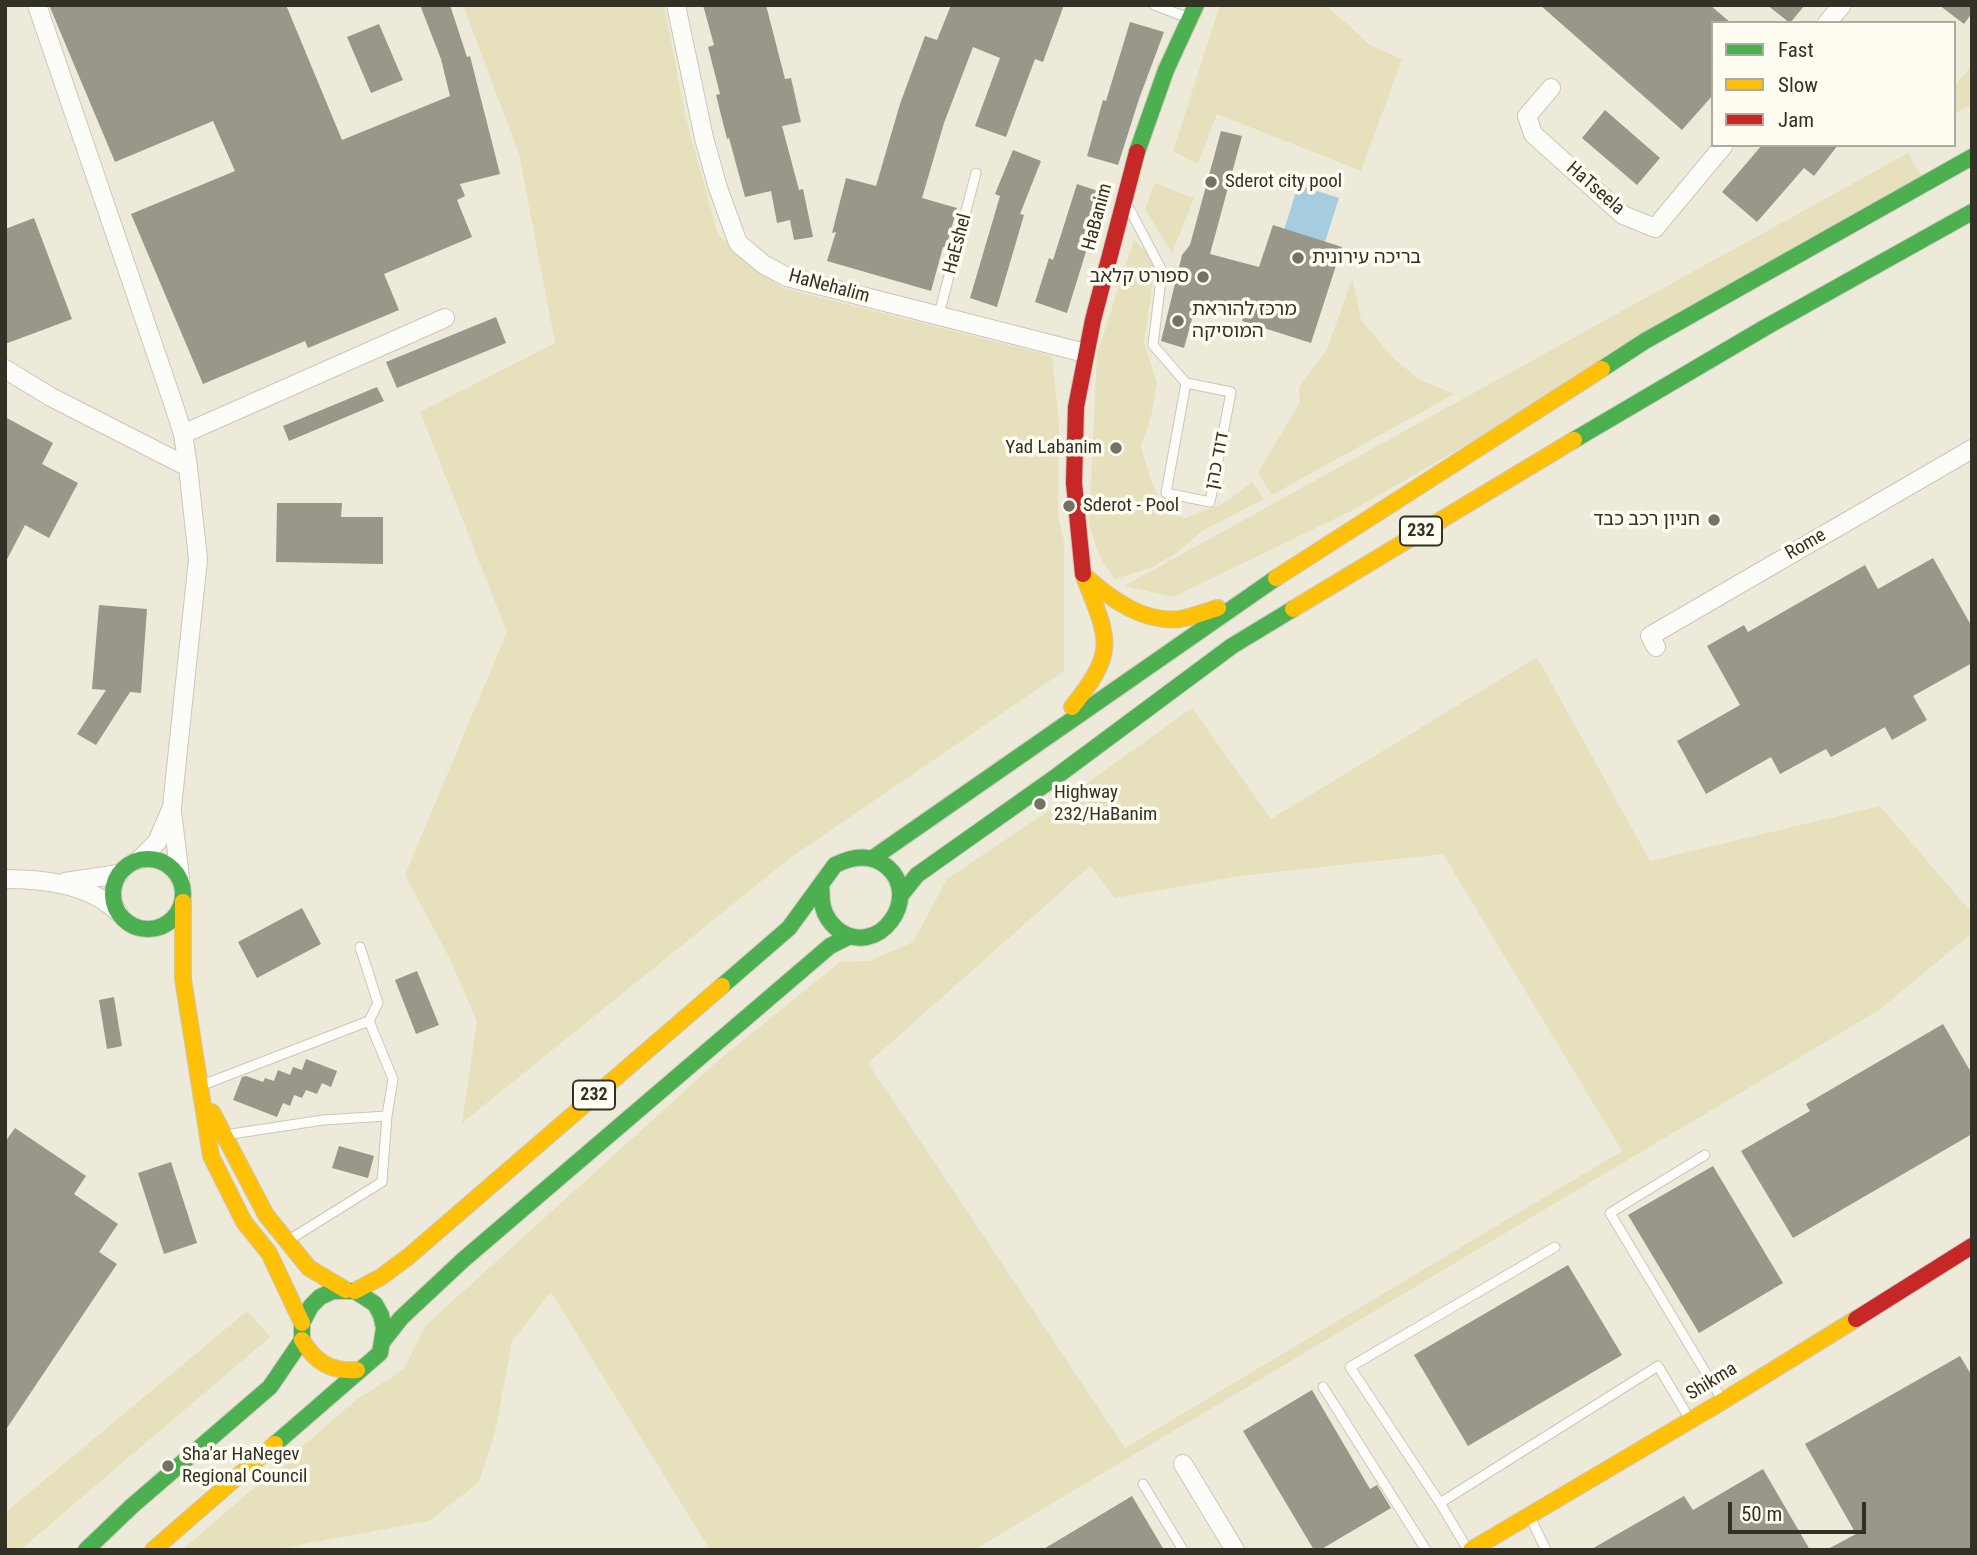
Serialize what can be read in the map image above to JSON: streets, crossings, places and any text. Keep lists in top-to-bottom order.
{
  "streets": {
    "main road": ["HaBanim", "232", "Shikma"],
    "street": ["HaTseela", "HaNehalim", "Rome"],
    "lane": ["HaEshel", "דוד כהן"]
  },
  "crossings": [
    ["HaBanim", "HaNehalim"],
    ["HaBanim", "232"],
    ["HaEshel", "HaNehalim"]
  ],
  "places": [
    "Sderot city pool",
    "בריכה עירונית",
    "ספורט קלאב",
    "מרכז להוראת המוסיקה",
    "Yad Labanim",
    "Sderot - Pool",
    "חניון רכב כבד",
    "Highway 232/HaBanim",
    "Sha'ar HaNegev Regional Council"
  ],
  "legend": ["Fast", "Slow", "Jam"],
  "scale_bar": "50 m"
}
